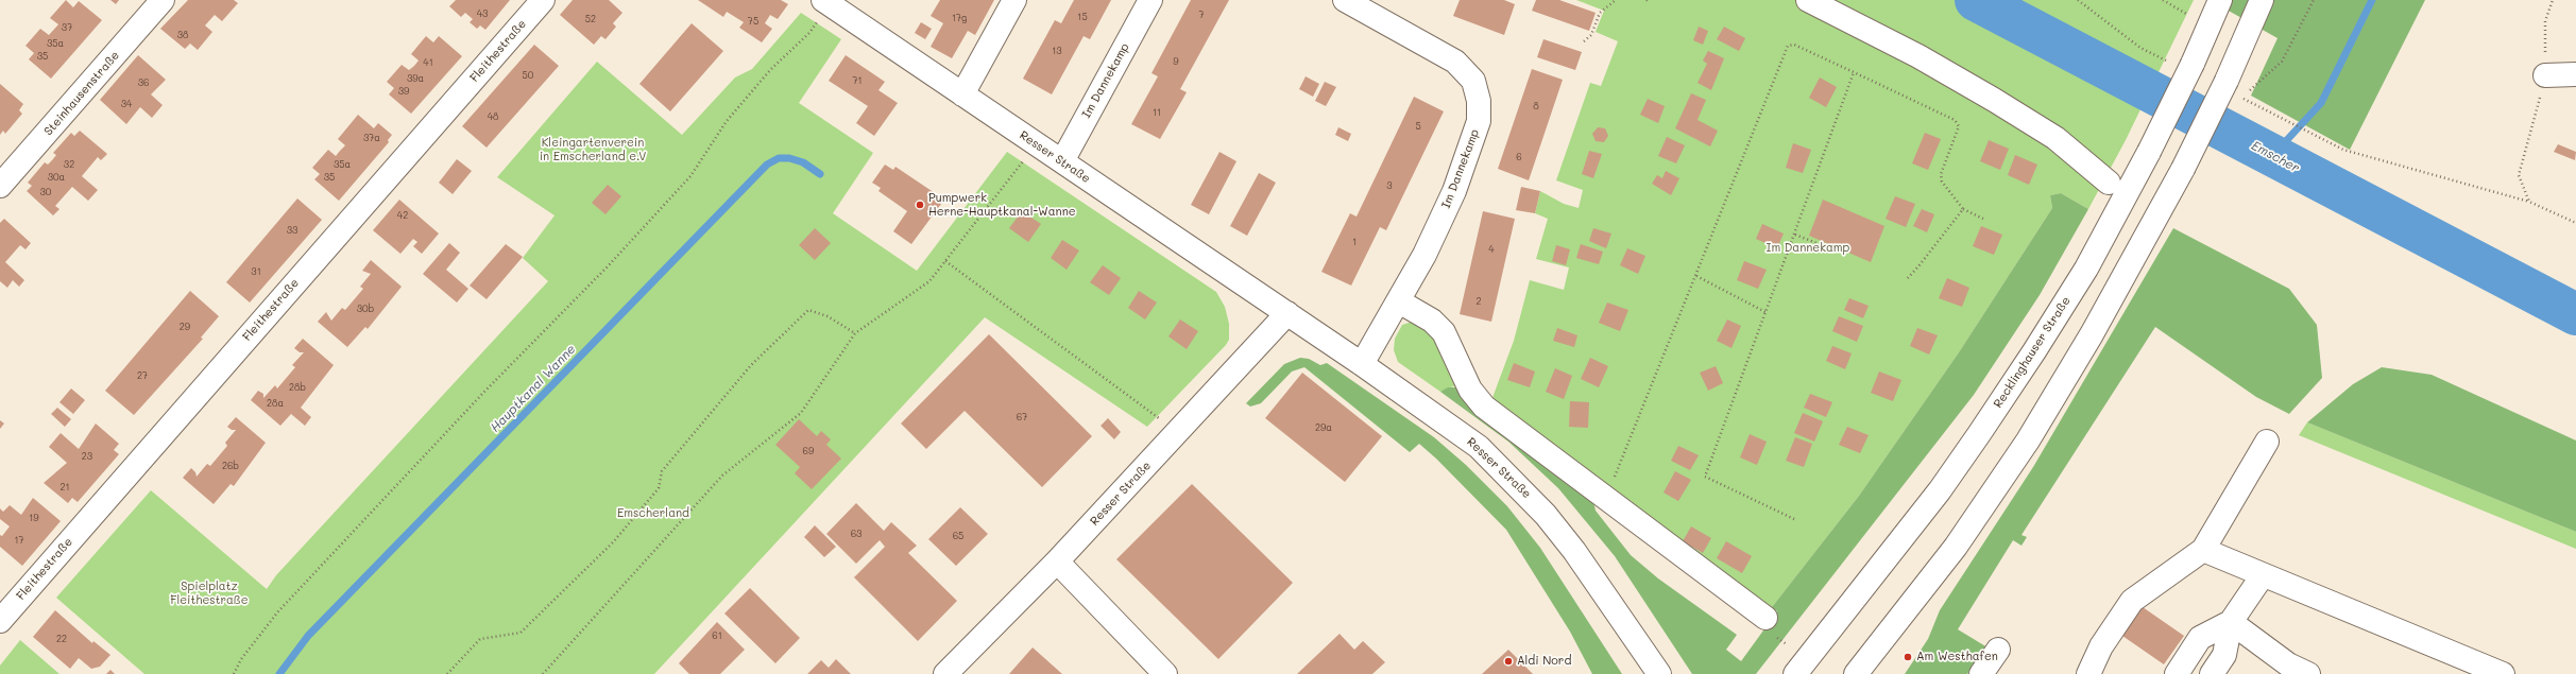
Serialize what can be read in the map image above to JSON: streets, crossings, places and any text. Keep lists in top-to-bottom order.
{
  "streets": {
    "street": [
      "Fleithestraße",
      "Im Dannekamp",
      "Steinhausenstraße",
      "Resser Straße",
      "Recklinghauser Straße"
    ]
  },
  "crossings": [
    ["Im Dannekamp", "Resser Straße"]
  ],
  "water": ["Emscher", "Hauptkanal Wanne"],
  "parks": [
    "Kleingartenverein in Emscherland e.V",
    "Im Dannekamp",
    "Emscherland",
    "Spielplatz Fleithestraße"
  ],
  "places": ["Pumpwerk Herne-Hauptkanal-Wanne", "Am Westhafen", "Aldi Nord"],
  "house_numbers": [
    "43",
    "7",
    "15",
    "17g",
    "52",
    "75",
    "37",
    "38",
    "35a",
    "13",
    "35",
    "9",
    "41",
    "50",
    "39a",
    "71",
    "36",
    "39",
    "34",
    "8",
    "11",
    "48",
    "5",
    "37a",
    "6",
    "32",
    "35a",
    "30a",
    "35",
    "3",
    "30",
    "42",
    "33",
    "1",
    "4",
    "31",
    "2",
    "30b",
    "29",
    "27",
    "28b",
    "28a",
    "67",
    "29a",
    "69",
    "23",
    "26b",
    "21",
    "19",
    "63",
    "65",
    "17",
    "61",
    "22"
  ]
}
